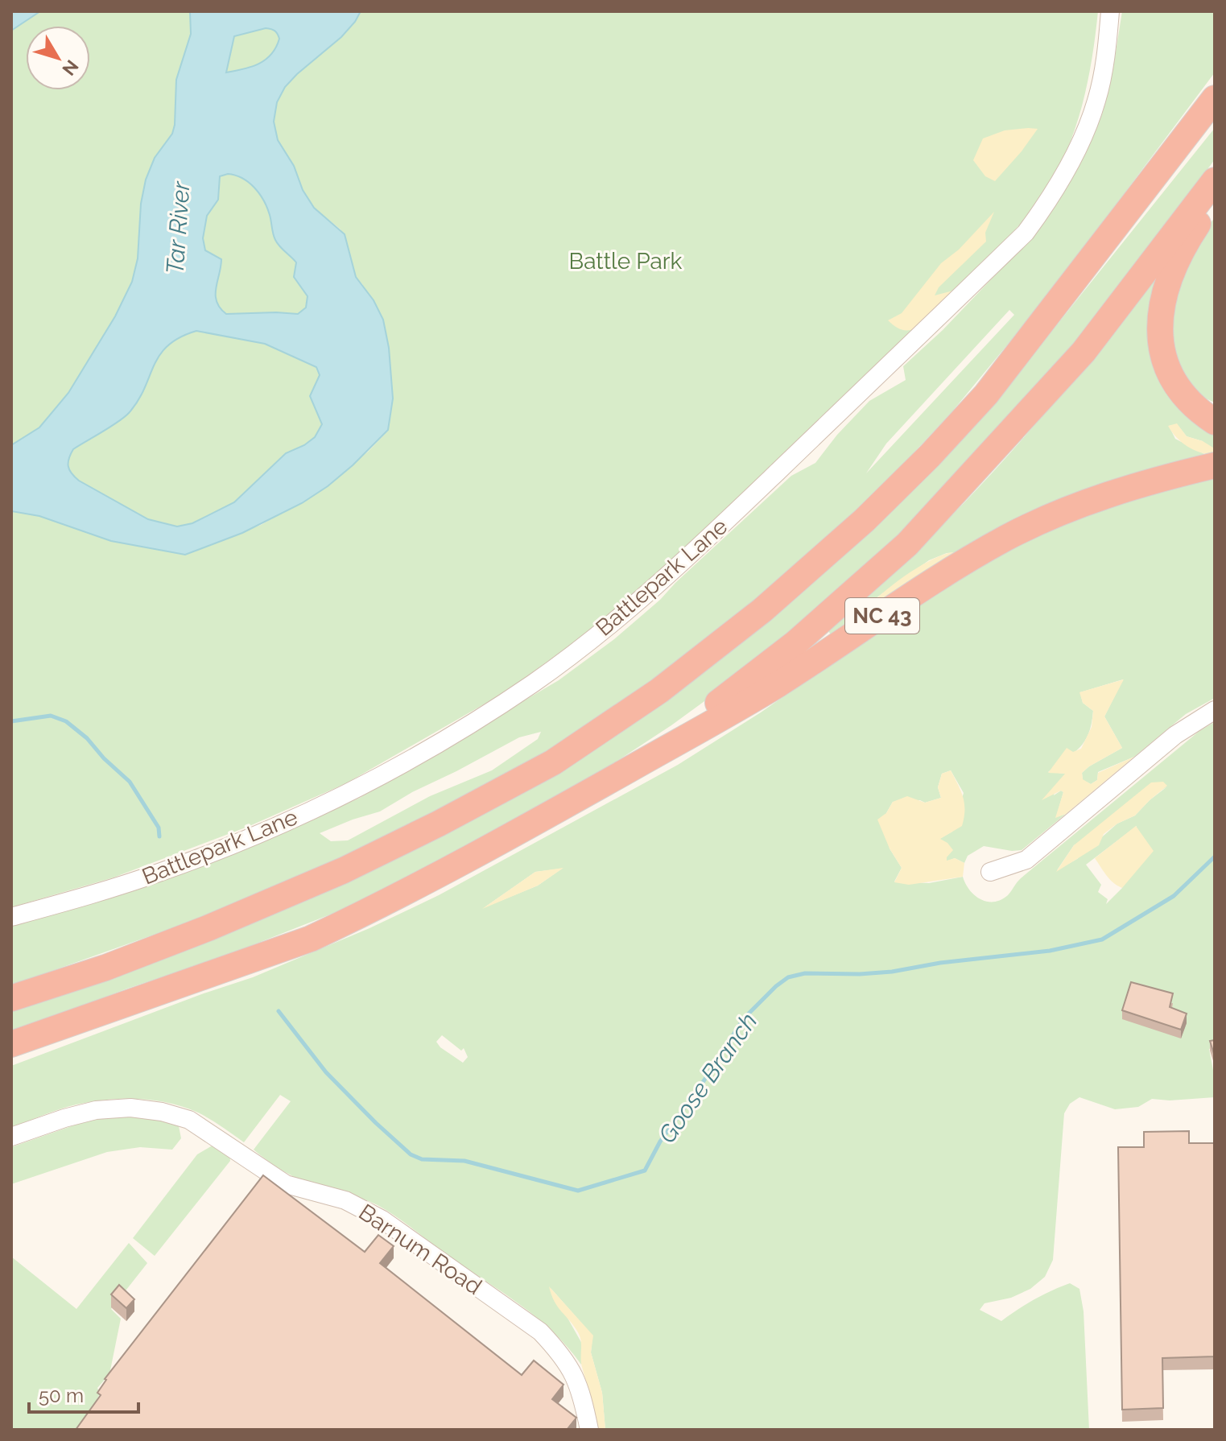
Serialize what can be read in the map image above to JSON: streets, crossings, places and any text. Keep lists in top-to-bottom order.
{
  "streets": {
    "highway": ["NC 43"],
    "street": ["Battlepark Lane", "Barnum Road"]
  },
  "water": ["Tar River", "Goose Branch"],
  "parks": ["Battle Park"],
  "scale_bar": "50 m",
  "north": "bottom right"
}
